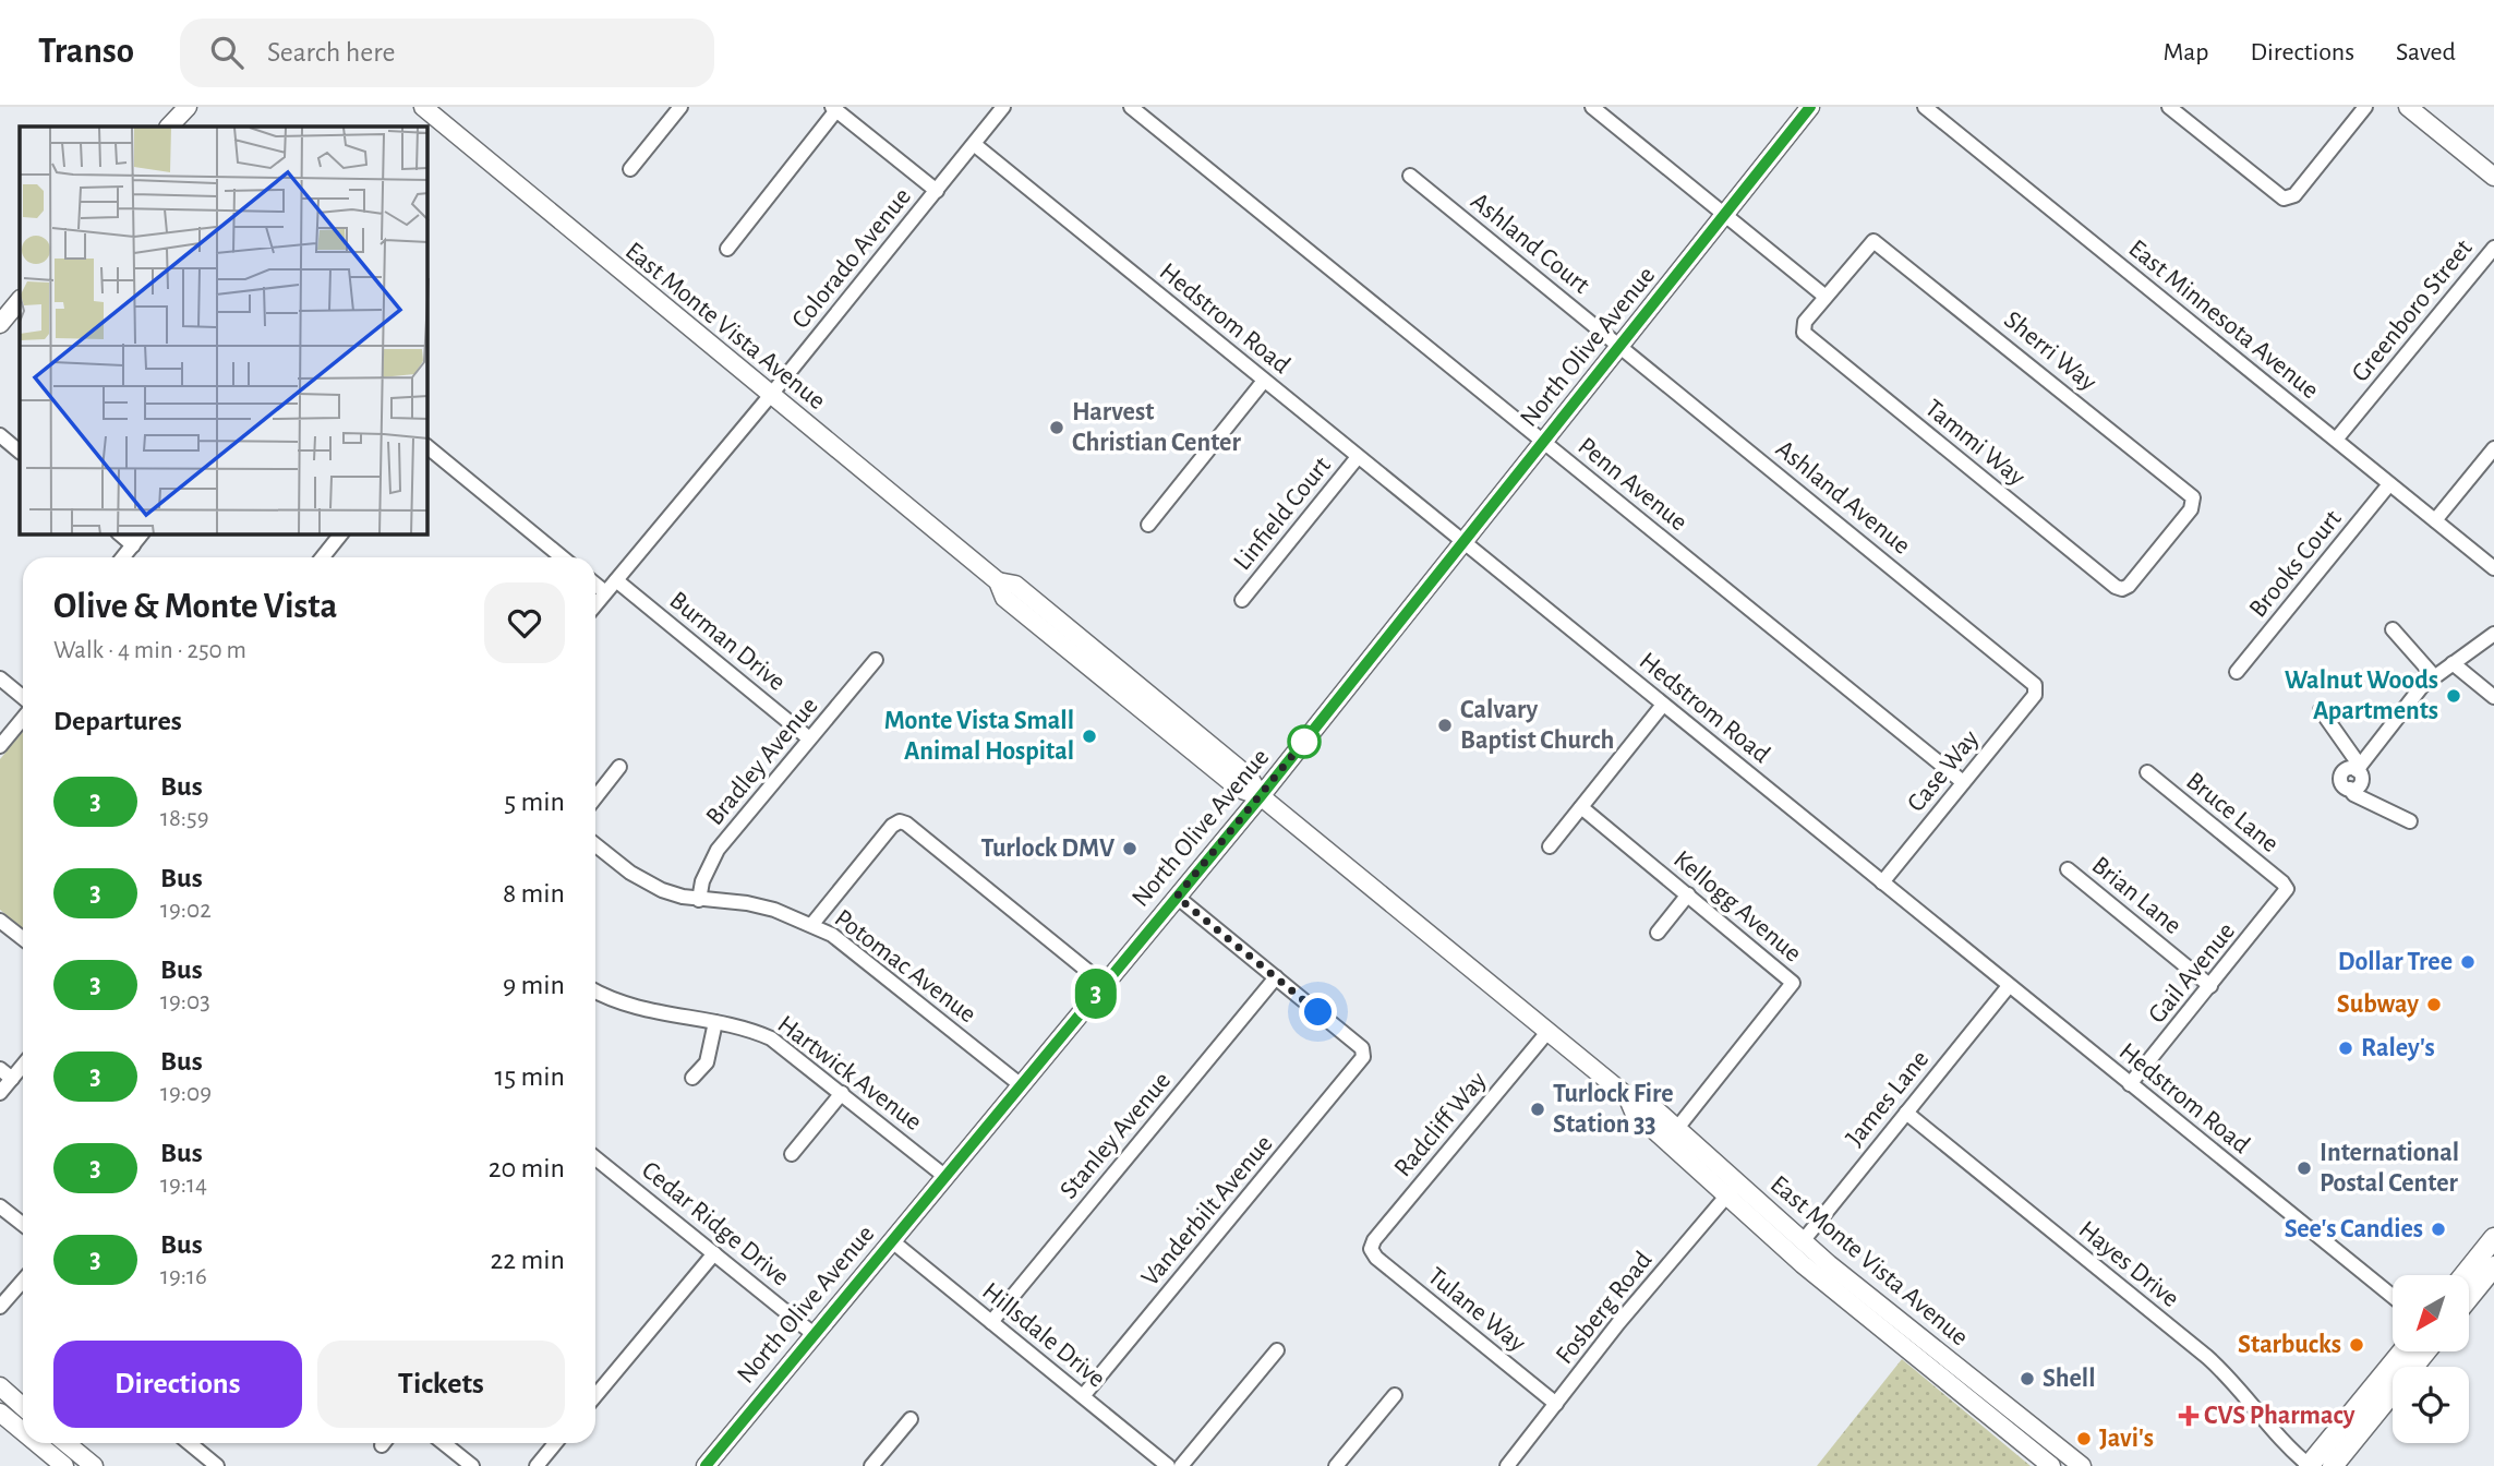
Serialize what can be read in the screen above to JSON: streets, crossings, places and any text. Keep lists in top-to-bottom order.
{
  "streets": {
    "main road": ["East Monte Vista Avenue", "North Olive Avenue"],
    "street": [
      "Ashland Court",
      "Colorado Avenue",
      "Greenboro Street",
      "Hedstrom Road",
      "East Minnesota Avenue",
      "Sherri Way",
      "Tammi Way",
      "Penn Avenue",
      "Ashland Avenue",
      "Linfield Court",
      "Brooks Court",
      "Burman Drive",
      "Bradley Avenue",
      "Case Way",
      "Bruce Lane",
      "Brian Lane",
      "Kellogg Avenue",
      "Potomac Avenue",
      "Gail Avenue",
      "Hartwick Avenue",
      "James Lane",
      "Radcliff Way",
      "Stanley Avenue",
      "Vanderbilt Avenue",
      "Cedar Ridge Drive",
      "Hayes Drive",
      "Fosberg Road",
      "Tulane Way",
      "Hillsdale Drive"
    ]
  },
  "crossings": [
    ["Ashland Court", "North Olive Avenue"],
    ["Ashland Court", "Ashland Avenue"],
    ["Colorado Avenue", "Hedstrom Road"],
    ["Colorado Avenue", "East Monte Vista Avenue"],
    ["Colorado Avenue", "Burman Drive"],
    ["Greenboro Street", "East Minnesota Avenue"],
    ["Hedstrom Road", "North Olive Avenue"],
    ["Hedstrom Road", "Linfield Court"],
    ["Hedstrom Road", "Case Way"],
    ["Hedstrom Road", "Gail Avenue"],
    ["Hedstrom Road", "James Lane"],
    ["East Minnesota Avenue", "Brooks Court"],
    ["East Monte Vista Avenue", "North Olive Avenue"],
    ["East Monte Vista Avenue", "Kellogg Avenue"],
    ["East Monte Vista Avenue", "James Lane"],
    ["East Monte Vista Avenue", "Radcliff Way"],
    ["East Monte Vista Avenue", "Fosberg Road"],
    ["North Olive Avenue", "Penn Avenue"],
    ["North Olive Avenue", "Ashland Avenue"],
    ["North Olive Avenue", "Potomac Avenue"],
    ["North Olive Avenue", "Hartwick Avenue"],
    ["North Olive Avenue", "Cedar Ridge Drive"],
    ["North Olive Avenue", "Hillsdale Drive"],
    ["Sherri Way", "Tammi Way"],
    ["Penn Avenue", "Case Way"],
    ["Ashland Avenue", "Case Way"],
    ["Burman Drive", "Bradley Avenue"],
    ["Bradley Avenue", "Potomac Avenue"],
    ["Bruce Lane", "Gail Avenue"],
    ["Brian Lane", "Gail Avenue"],
    ["James Lane", "Hayes Drive"],
    ["Radcliff Way", "Tulane Way"],
    ["Stanley Avenue", "Vanderbilt Avenue"],
    ["Stanley Avenue", "Hillsdale Drive"],
    ["Vanderbilt Avenue", "Hillsdale Drive"],
    ["Fosberg Road", "Tulane Way"]
  ],
  "places": {
    "other": [
      "Harvest Christian Center",
      "Walnut Woods Apartments",
      "Calvary Baptist Church",
      "Monte Vista Small Animal Hospital",
      "Turlock DMV",
      "Dollar Tree",
      "Subway",
      "Raley's",
      "Turlock Fire Station 33",
      "International Postal Center",
      "See's Candies",
      "Starbucks",
      "Shell",
      "Javi's"
    ],
    "health": ["CVS Pharmacy"]
  },
  "lines": ["bus line 3"],
  "north": "bottom left",
  "page": {
    "header": "Transo",
    "search": "Search here",
    "nav": ["Map", "Directions", "Saved"],
    "on_map": "3",
    "heading": [
      ["Olive & Monte Vista", "Walk · 4 min · 250 m"],
      "Departures"
    ],
    "list": [
      {
        "mark": "3",
        "name": "Bus",
        "note": "18:59",
        "value": "5 min"
      },
      {
        "mark": "3",
        "name": "Bus",
        "note": "19:02",
        "value": "8 min"
      },
      {
        "mark": "3",
        "name": "Bus",
        "note": "19:03",
        "value": "9 min"
      },
      {
        "mark": "3",
        "name": "Bus",
        "note": "19:09",
        "value": "15 min"
      },
      {
        "mark": "3",
        "name": "Bus",
        "note": "19:14",
        "value": "20 min"
      },
      {
        "mark": "3",
        "name": "Bus",
        "note": "19:16",
        "value": "22 min"
      }
    ],
    "buttons": ["Directions", "Tickets"]
  }
}
